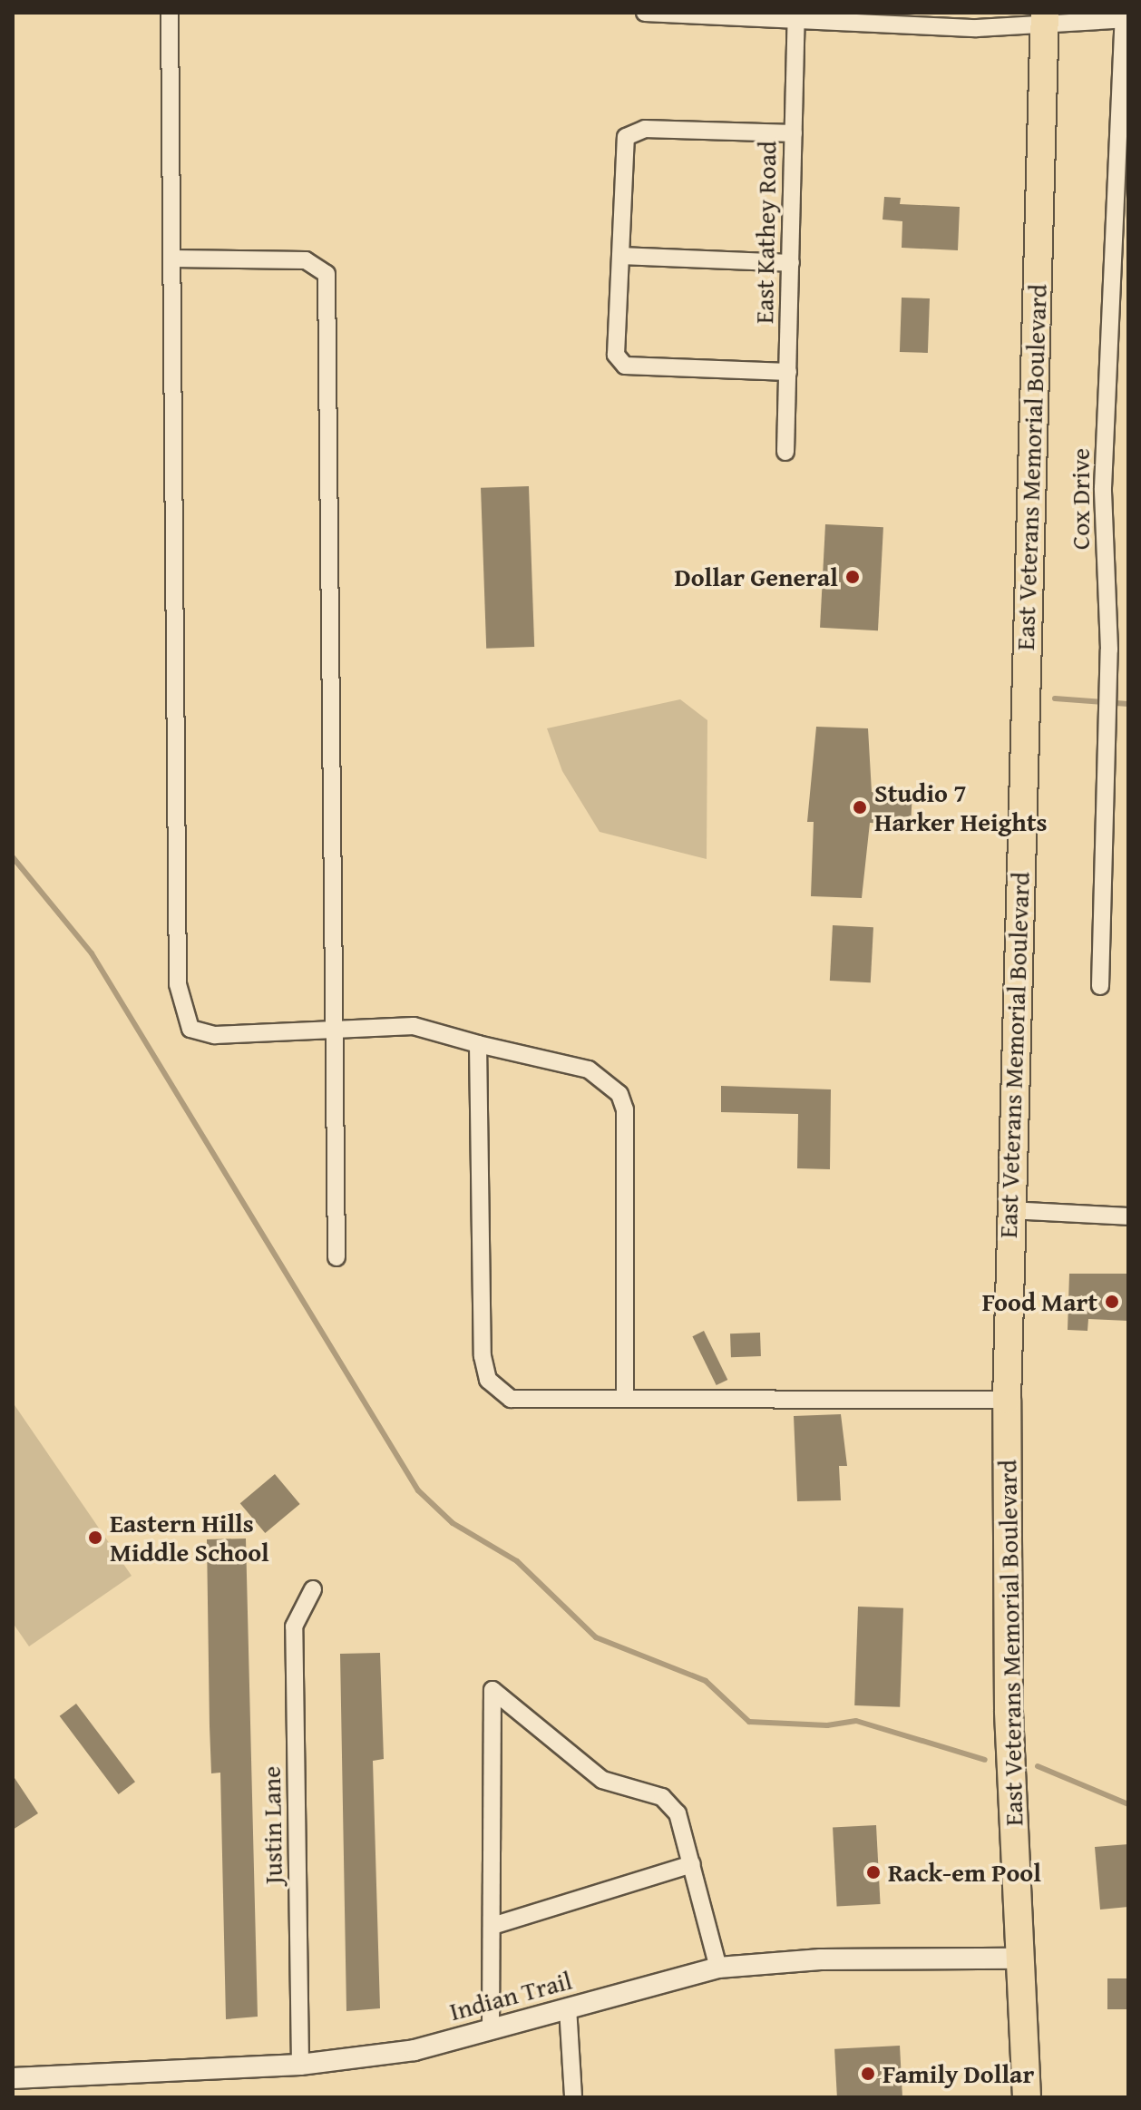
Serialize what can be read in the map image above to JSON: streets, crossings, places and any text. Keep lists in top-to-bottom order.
{
  "streets": {
    "main road": ["East Veterans Memorial Boulevard"],
    "street": [
      "East Kathey Road",
      "Cox Drive",
      "Justin Lane",
      "Indian Trail"
    ]
  },
  "crossings": [
    ["East Veterans Memorial Boulevard", "Indian Trail"],
    ["Justin Lane", "Indian Trail"]
  ],
  "places": [
    "Dollar General",
    "Studio 7 Harker Heights",
    "Food Mart",
    "Eastern Hills Middle School",
    "Rack-em Pool",
    "Family Dollar"
  ]
}
